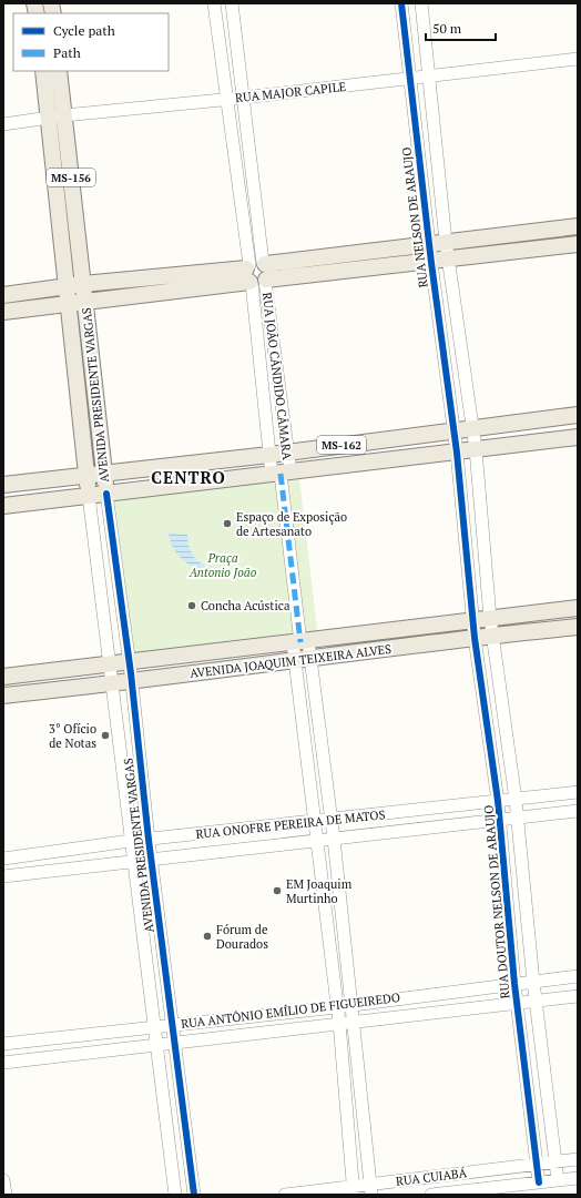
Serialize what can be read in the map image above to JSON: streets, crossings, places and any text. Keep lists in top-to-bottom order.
{
  "streets": {
    "main road": [
      "MS-156",
      "AVENIDA PRESIDENTE VARGAS",
      "MS-162",
      "AVENIDA JOAQUIM TEIXEIRA ALVES"
    ],
    "street": [
      "RUA MAJOR CAPILE",
      "RUA NELSON DE ARAUJO",
      "RUA JOÃO CÂNDIDO CÂMARA",
      "RUA ONOFRE PEREIRA DE MATOS",
      "RUA DOUTOR NELSON DE ARAUJO",
      "RUA ANTÔNIO EMÍLIO DE FIGUEIREDO",
      "RUA CUIABÁ"
    ]
  },
  "crossings": [
    ["RUA MAJOR CAPILE", "RUA NELSON DE ARAUJO"],
    ["RUA MAJOR CAPILE", "RUA JOÃO CÂNDIDO CÂMARA"],
    ["RUA MAJOR CAPILE", "AVENIDA PRESIDENTE VARGAS"],
    ["RUA NELSON DE ARAUJO", "MS-162"],
    ["RUA NELSON DE ARAUJO", "RUA DOUTOR NELSON DE ARAUJO"],
    ["RUA JOÃO CÂNDIDO CÂMARA", "MS-162"],
    ["RUA JOÃO CÂNDIDO CÂMARA", "AVENIDA JOAQUIM TEIXEIRA ALVES"],
    ["RUA JOÃO CÂNDIDO CÂMARA", "RUA ONOFRE PEREIRA DE MATOS"],
    ["RUA JOÃO CÂNDIDO CÂMARA", "RUA ANTÔNIO EMÍLIO DE FIGUEIREDO"],
    ["RUA JOÃO CÂNDIDO CÂMARA", "RUA CUIABÁ"],
    ["AVENIDA PRESIDENTE VARGAS", "MS-162"],
    ["AVENIDA PRESIDENTE VARGAS", "AVENIDA JOAQUIM TEIXEIRA ALVES"],
    ["AVENIDA PRESIDENTE VARGAS", "RUA ONOFRE PEREIRA DE MATOS"],
    ["AVENIDA PRESIDENTE VARGAS", "RUA ANTÔNIO EMÍLIO DE FIGUEIREDO"],
    ["MS-162", "RUA DOUTOR NELSON DE ARAUJO"],
    ["AVENIDA JOAQUIM TEIXEIRA ALVES", "RUA DOUTOR NELSON DE ARAUJO"],
    ["RUA ONOFRE PEREIRA DE MATOS", "RUA DOUTOR NELSON DE ARAUJO"],
    ["RUA DOUTOR NELSON DE ARAUJO", "RUA ANTÔNIO EMÍLIO DE FIGUEIREDO"],
    ["RUA DOUTOR NELSON DE ARAUJO", "RUA CUIABÁ"]
  ],
  "districts": ["CENTRO"],
  "parks": ["Praça Antonio João"],
  "places": [
    "Espaço de Exposição de Artesanato",
    "Concha Acústica",
    "3° Ofício de Notas",
    "EM Joaquim Murtinho",
    "Fórum de Dourados"
  ],
  "legend": ["Cycle path", "Path"],
  "scale_bar": "50 m"
}
